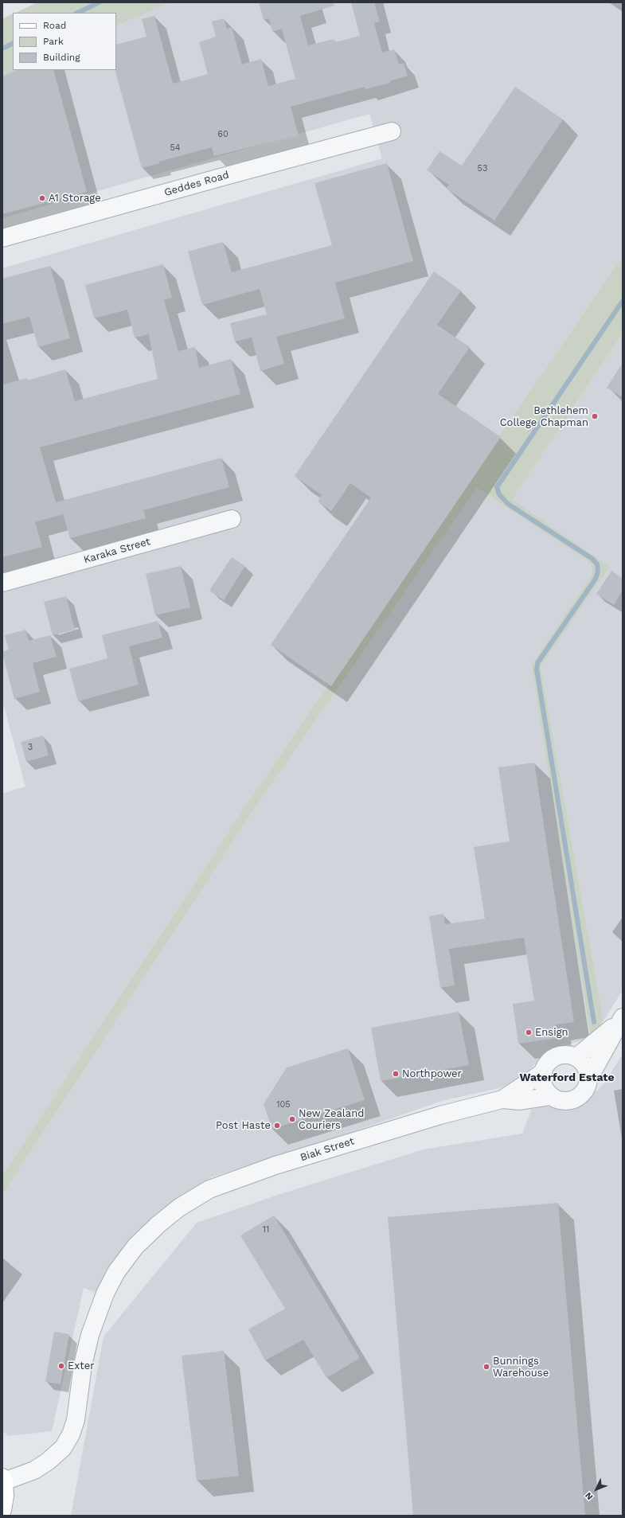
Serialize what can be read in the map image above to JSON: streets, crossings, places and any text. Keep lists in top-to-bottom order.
{
  "streets": {
    "street": ["Geddes Road", "Karaka Street", "Biak Street"]
  },
  "districts": ["Waterford Estate"],
  "places": [
    "A1 Storage",
    "Bethlehem College Chapman",
    "Ensign",
    "Northpower",
    "New Zealand Couriers",
    "Post Haste",
    "Exter",
    "Bunnings Warehouse"
  ],
  "house_numbers": [
    "60",
    "54",
    "53",
    "3",
    "105",
    "11"
  ],
  "legend": ["Road", "Park", "Building"],
  "north": "bottom left"
}
